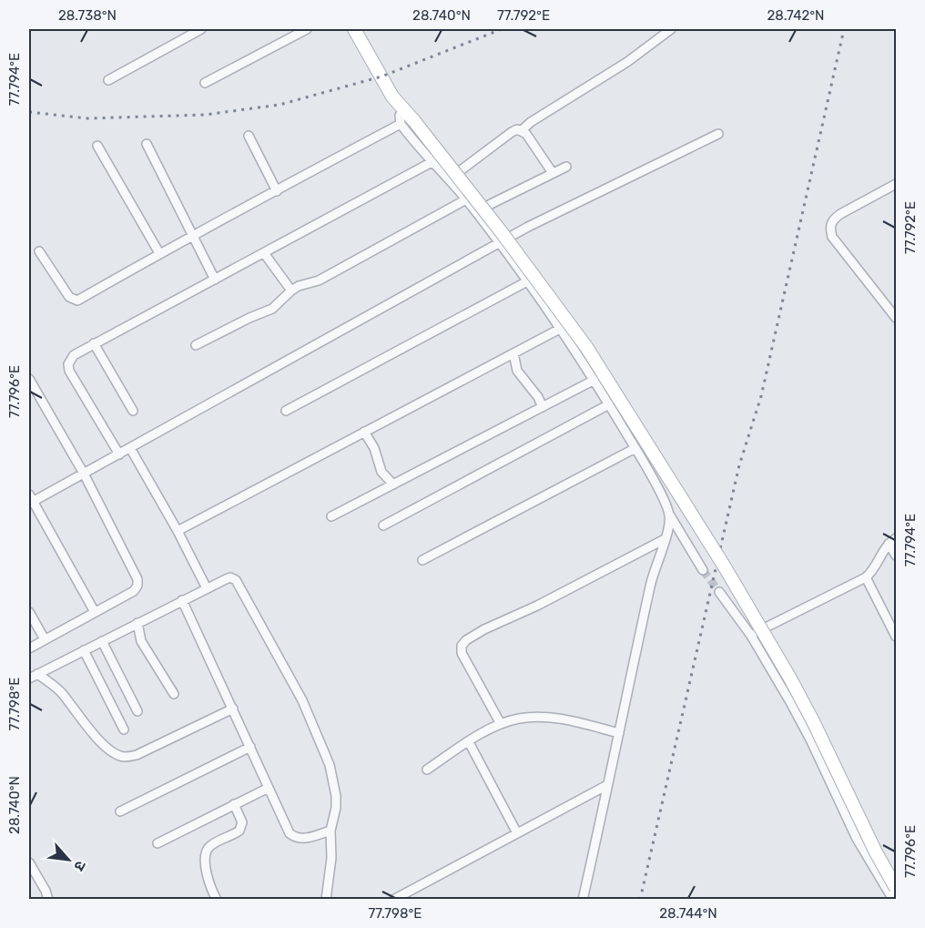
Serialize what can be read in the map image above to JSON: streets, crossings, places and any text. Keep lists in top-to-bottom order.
{
  "north": "bottom right",
  "coordinates": [
    "28.738°N",
    "28.740°N",
    "77.792°E",
    "28.742°N",
    "77.794°E",
    "77.796°E",
    "77.798°E",
    "28.744°N"
  ]
}
